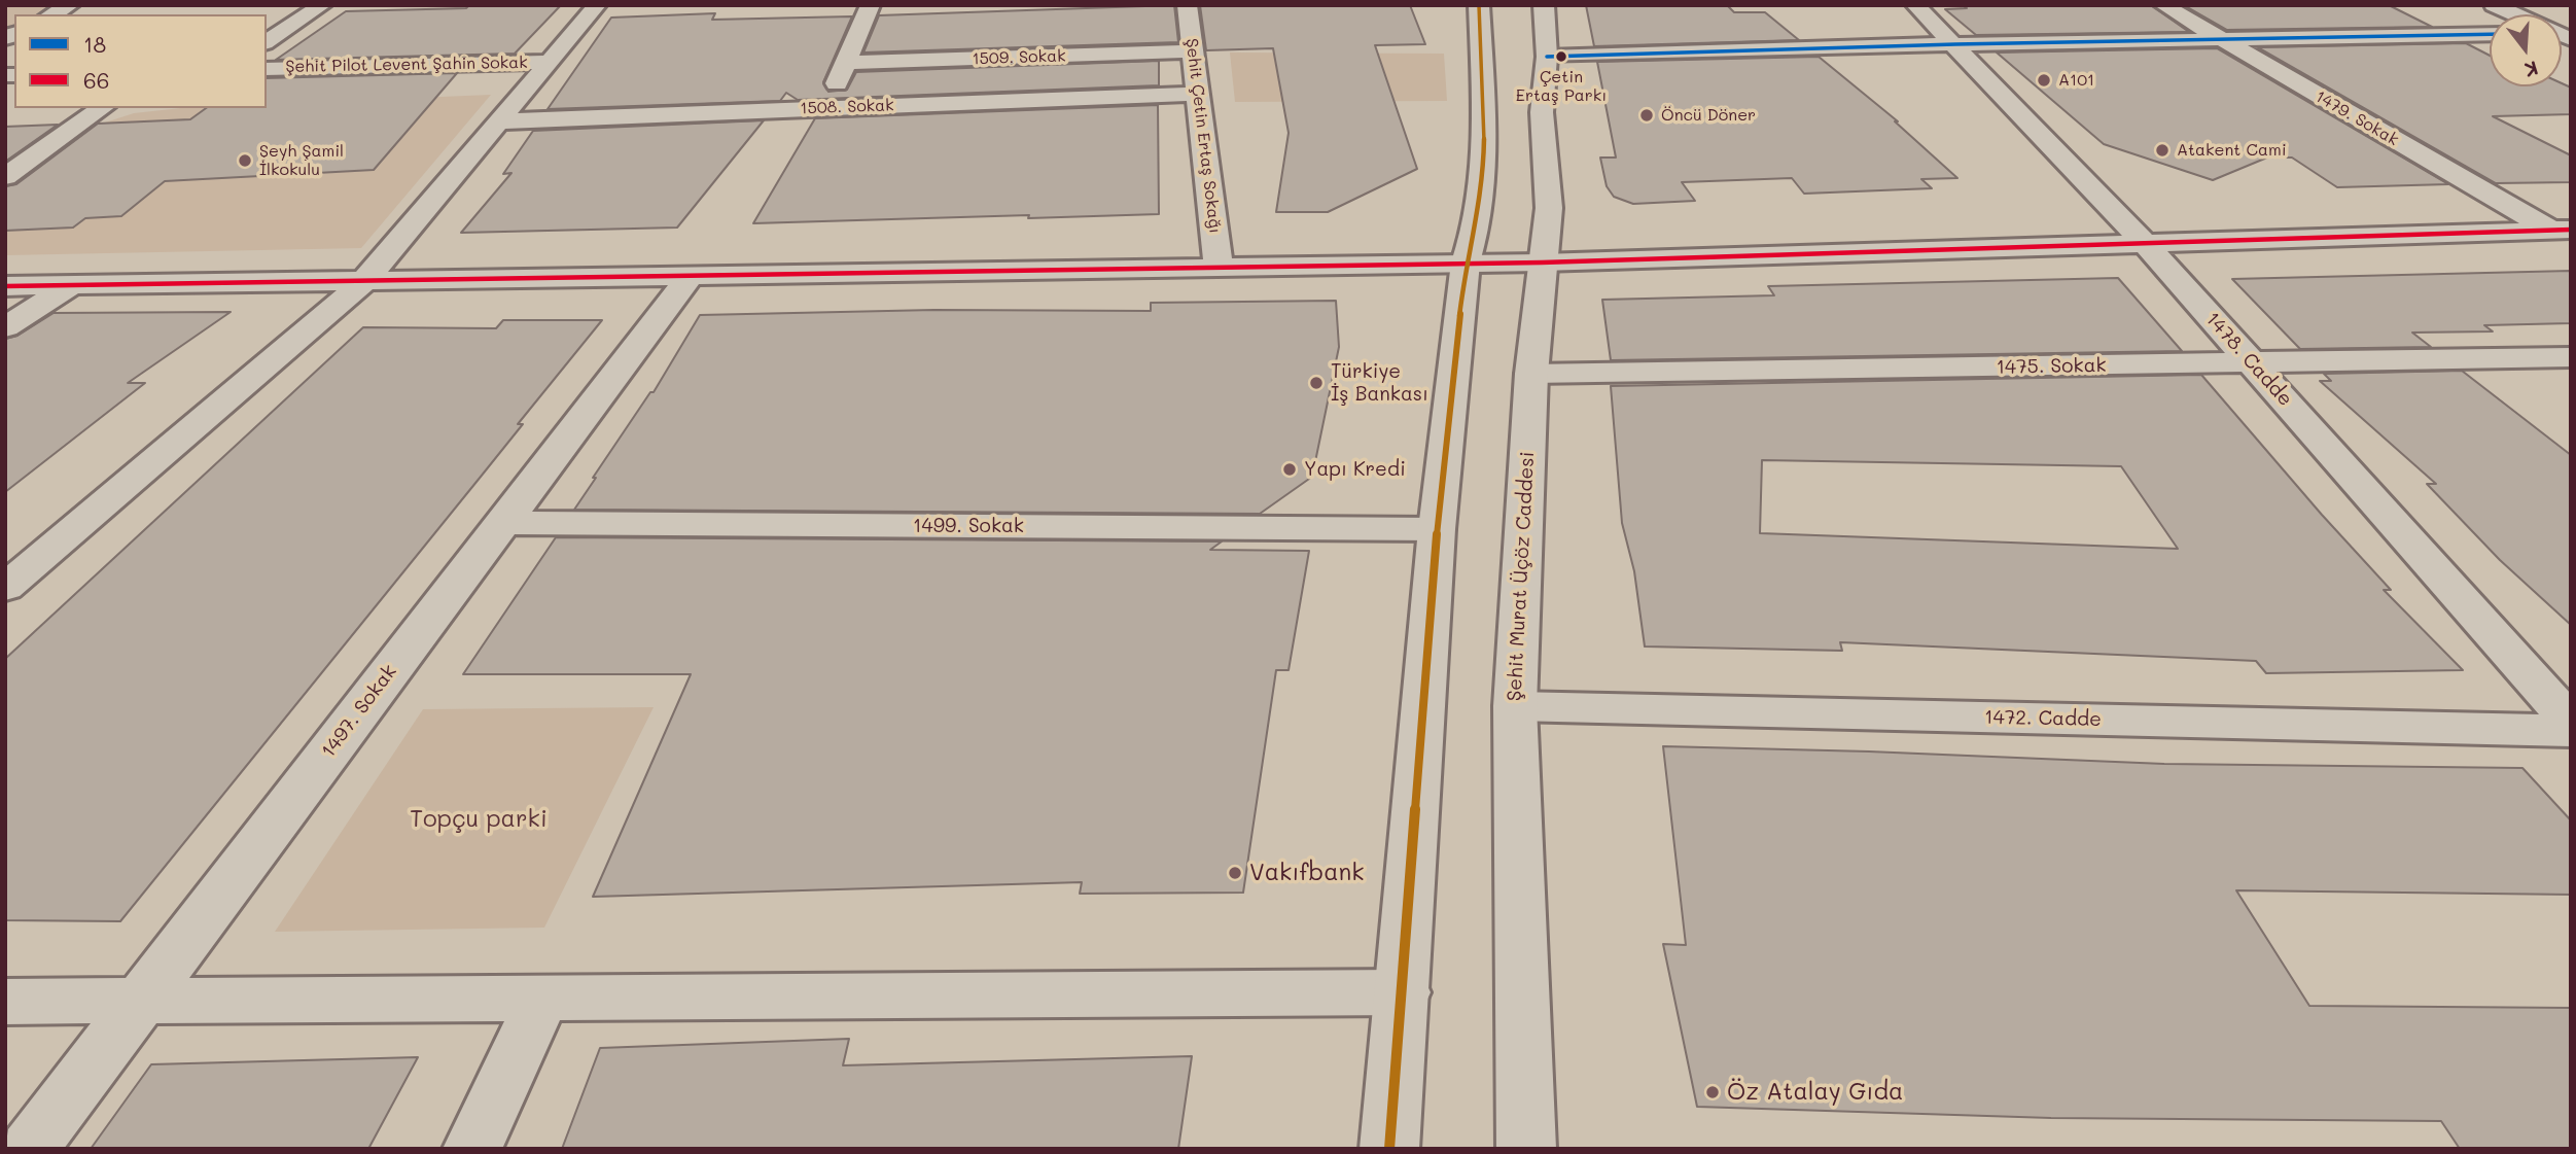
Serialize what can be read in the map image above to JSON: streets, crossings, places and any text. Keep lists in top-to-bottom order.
{
  "streets": {
    "street": [
      "1509. Sokak",
      "Şehit Pilot Levent Şahin Sokak",
      "1508. Sokak",
      "1479. Sokak",
      "Şehit Çetin Ertaş Sokağı",
      "1478. Cadde",
      "1475. Sokak",
      "1499. Sokak",
      "Şehit Murat Üçöz Caddesi",
      "1497. Sokak",
      "1472. Cadde"
    ]
  },
  "crossings": [
    ["1509. Sokak", "Şehit Çetin Ertaş Sokağı"],
    ["1508. Sokak", "Şehit Çetin Ertaş Sokağı"],
    ["1478. Cadde", "1475. Sokak"],
    ["1475. Sokak", "Şehit Murat Üçöz Caddesi"],
    ["1499. Sokak", "1497. Sokak"],
    ["Şehit Murat Üçöz Caddesi", "1472. Cadde"]
  ],
  "parks": ["Topçu parki"],
  "places": [
    "Çetin Ertaş Parkı",
    "A101",
    "Öncü Döner",
    "Atakent Cami",
    "Şeyh Şamil İlkokulu",
    "Türkiye İş Bankası",
    "Yapı Kredi",
    "Vakıfbank",
    "Öz Atalay Gıda"
  ],
  "lines": ["transit line 18", "transit line 66"],
  "legend": ["18", "66"],
  "north": "bottom"
}
